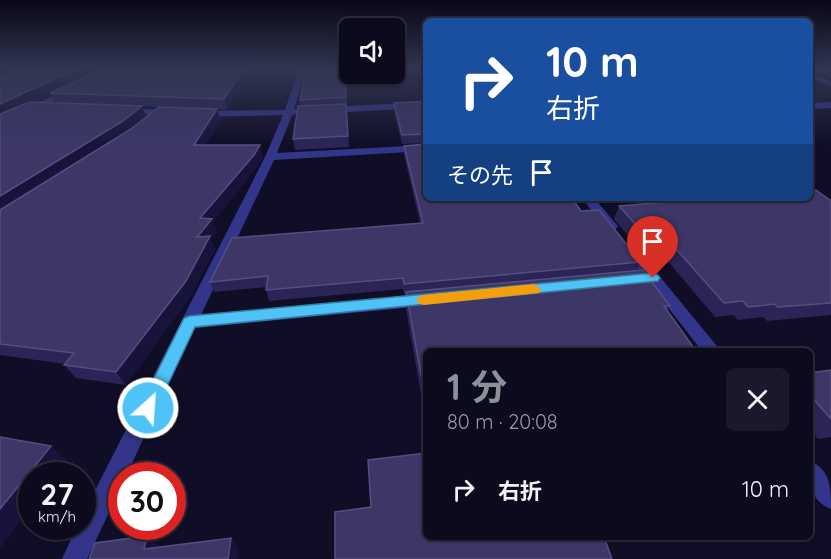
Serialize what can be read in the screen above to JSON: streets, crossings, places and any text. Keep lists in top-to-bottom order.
{
  "page": {
    "turn": ["10 m", "右折"],
    "then": "その先",
    "heading": ["1 分", "80 m · 20:08"],
    "list": [
      {
        "name": "右折",
        "value": "10 m"
      }
    ],
    "speed": "27 km/h",
    "limit": "30"
  }
}
